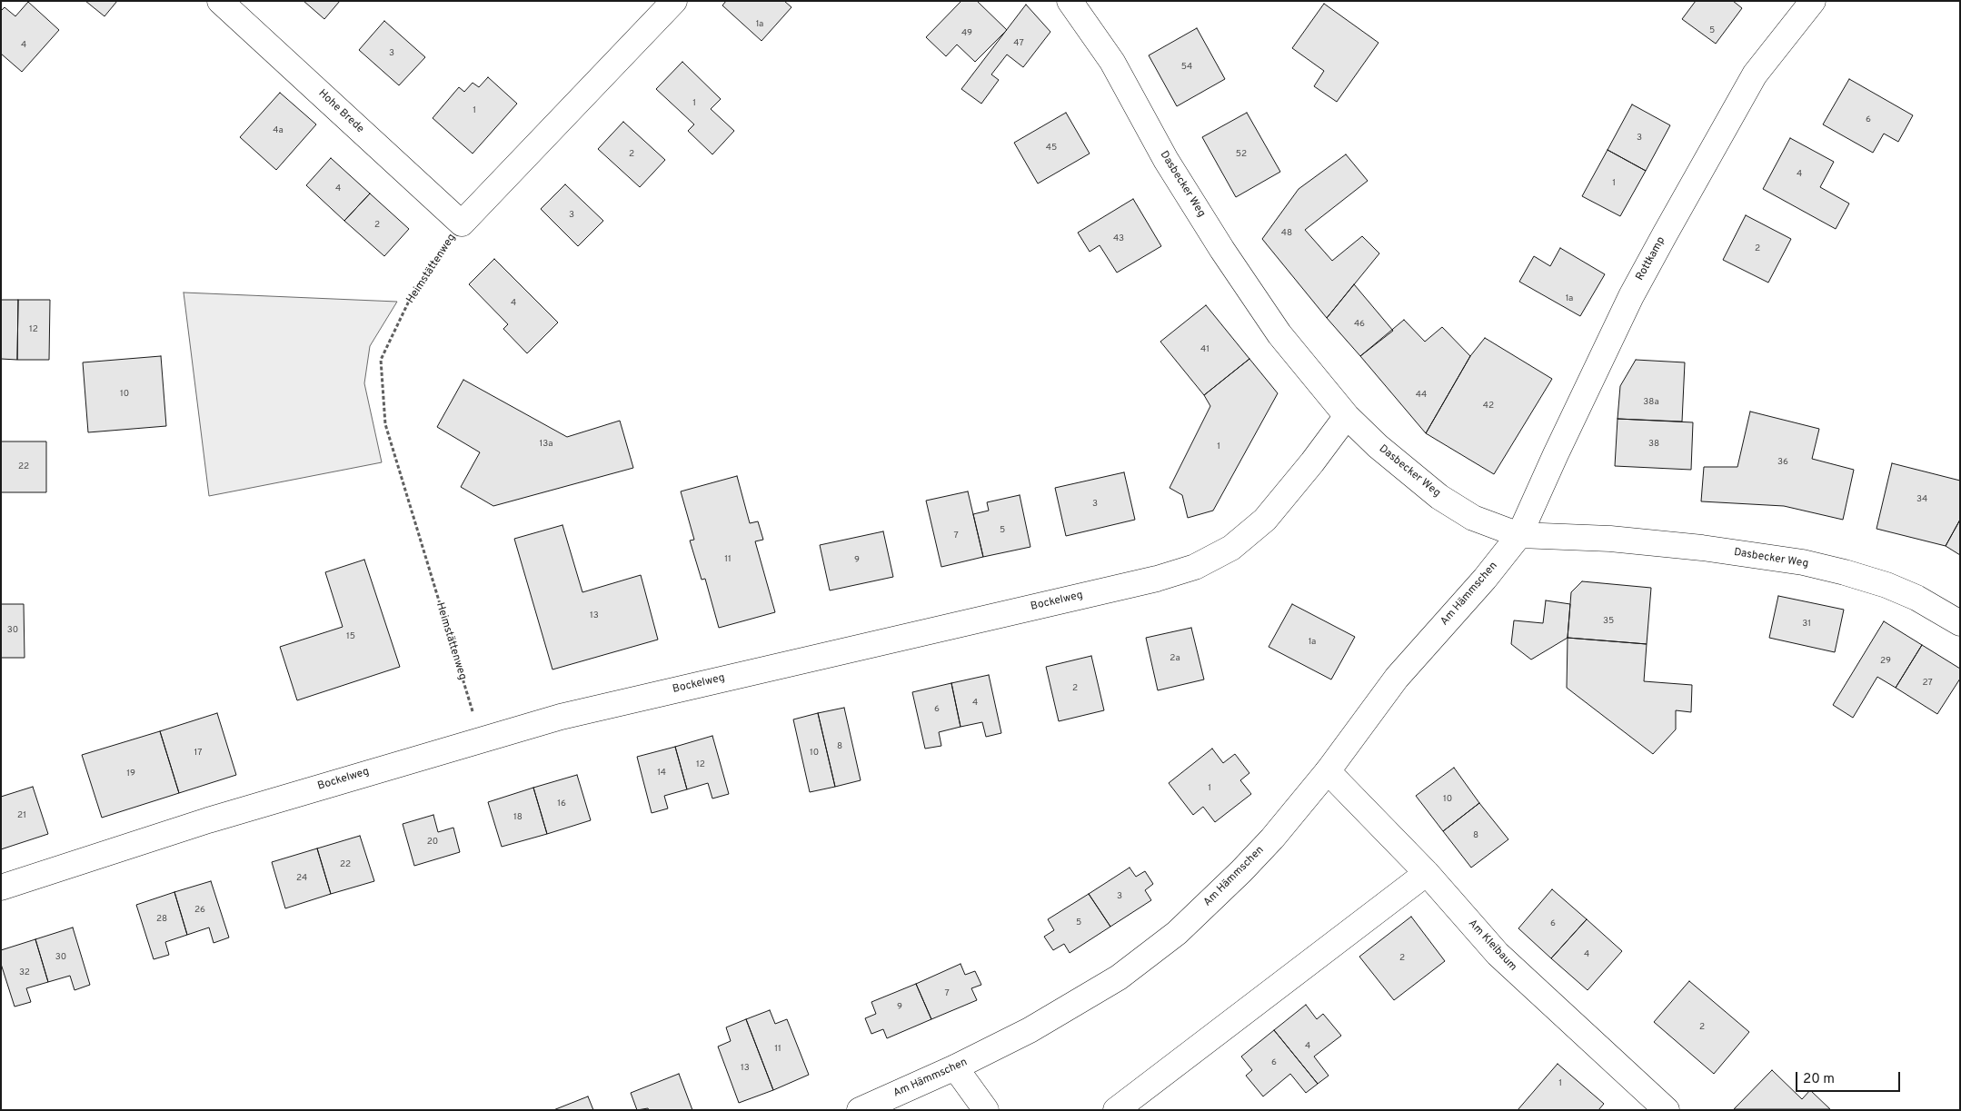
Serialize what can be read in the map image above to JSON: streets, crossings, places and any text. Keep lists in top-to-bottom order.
{
  "streets": {
    "street": [
      "Hohe Brede",
      "Dasbecker Weg",
      "Rottkamp",
      "Heimstättenweg",
      "Am Hämmschen",
      "Bockelweg",
      "Am Kleibaum"
    ]
  },
  "crossings": [
    ["Hohe Brede", "Heimstättenweg"],
    ["Dasbecker Weg", "Rottkamp"],
    ["Dasbecker Weg", "Am Hämmschen"],
    ["Dasbecker Weg", "Bockelweg"],
    ["Rottkamp", "Am Hämmschen"],
    ["Heimstättenweg", "Bockelweg"],
    ["Am Hämmschen", "Am Kleibaum"]
  ],
  "house_numbers": [
    "1a",
    "5",
    "49",
    "47",
    "4",
    "3",
    "54",
    "1",
    "1",
    "6",
    "4a",
    "3",
    "45",
    "2",
    "52",
    "4",
    "1",
    "4",
    "3",
    "2",
    "48",
    "43",
    "2",
    "1a",
    "4",
    "46",
    "12",
    "41",
    "10",
    "44",
    "38a",
    "42",
    "13a",
    "38",
    "1",
    "36",
    "22",
    "34",
    "3",
    "5",
    "7",
    "11",
    "9",
    "13",
    "35",
    "31",
    "30",
    "15",
    "1a",
    "2a",
    "29",
    "27",
    "2",
    "4",
    "6",
    "8",
    "17",
    "10",
    "12",
    "14",
    "19",
    "1",
    "10",
    "16",
    "21",
    "18",
    "8",
    "20",
    "22",
    "24",
    "3",
    "26",
    "28",
    "5",
    "6",
    "4",
    "30",
    "2",
    "32",
    "7",
    "9",
    "2",
    "4",
    "11",
    "6",
    "13",
    "1"
  ],
  "scale_bar": "20 m"
}
